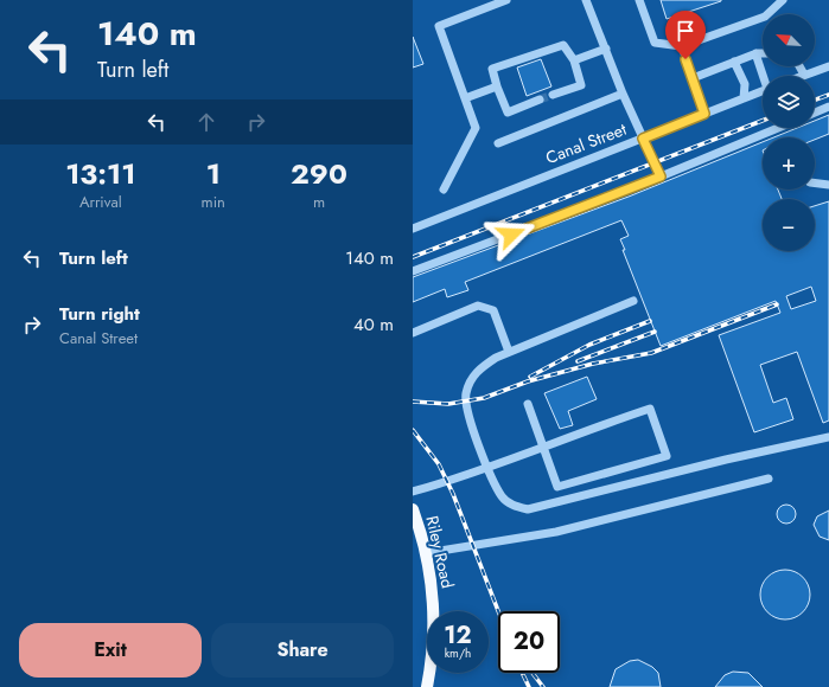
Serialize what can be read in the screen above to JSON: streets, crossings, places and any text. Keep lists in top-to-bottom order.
{
  "streets": {
    "main road": ["Riley Road"],
    "street": ["Canal Street"]
  },
  "north": "top left",
  "page": {
    "turn": ["140 m", "Turn left"],
    "map_buttons": ["+", "−"],
    "eta": [
      "13:11",
      "Arrival",
      "1",
      "min",
      "290",
      "m"
    ],
    "list": [
      {
        "name": "Turn left",
        "value": "140 m"
      },
      {
        "name": "Turn right",
        "note": "Canal Street",
        "value": "40 m"
      }
    ],
    "speed": "12 km/h",
    "limit": "20",
    "buttons": ["Exit", "Share"]
  }
}
